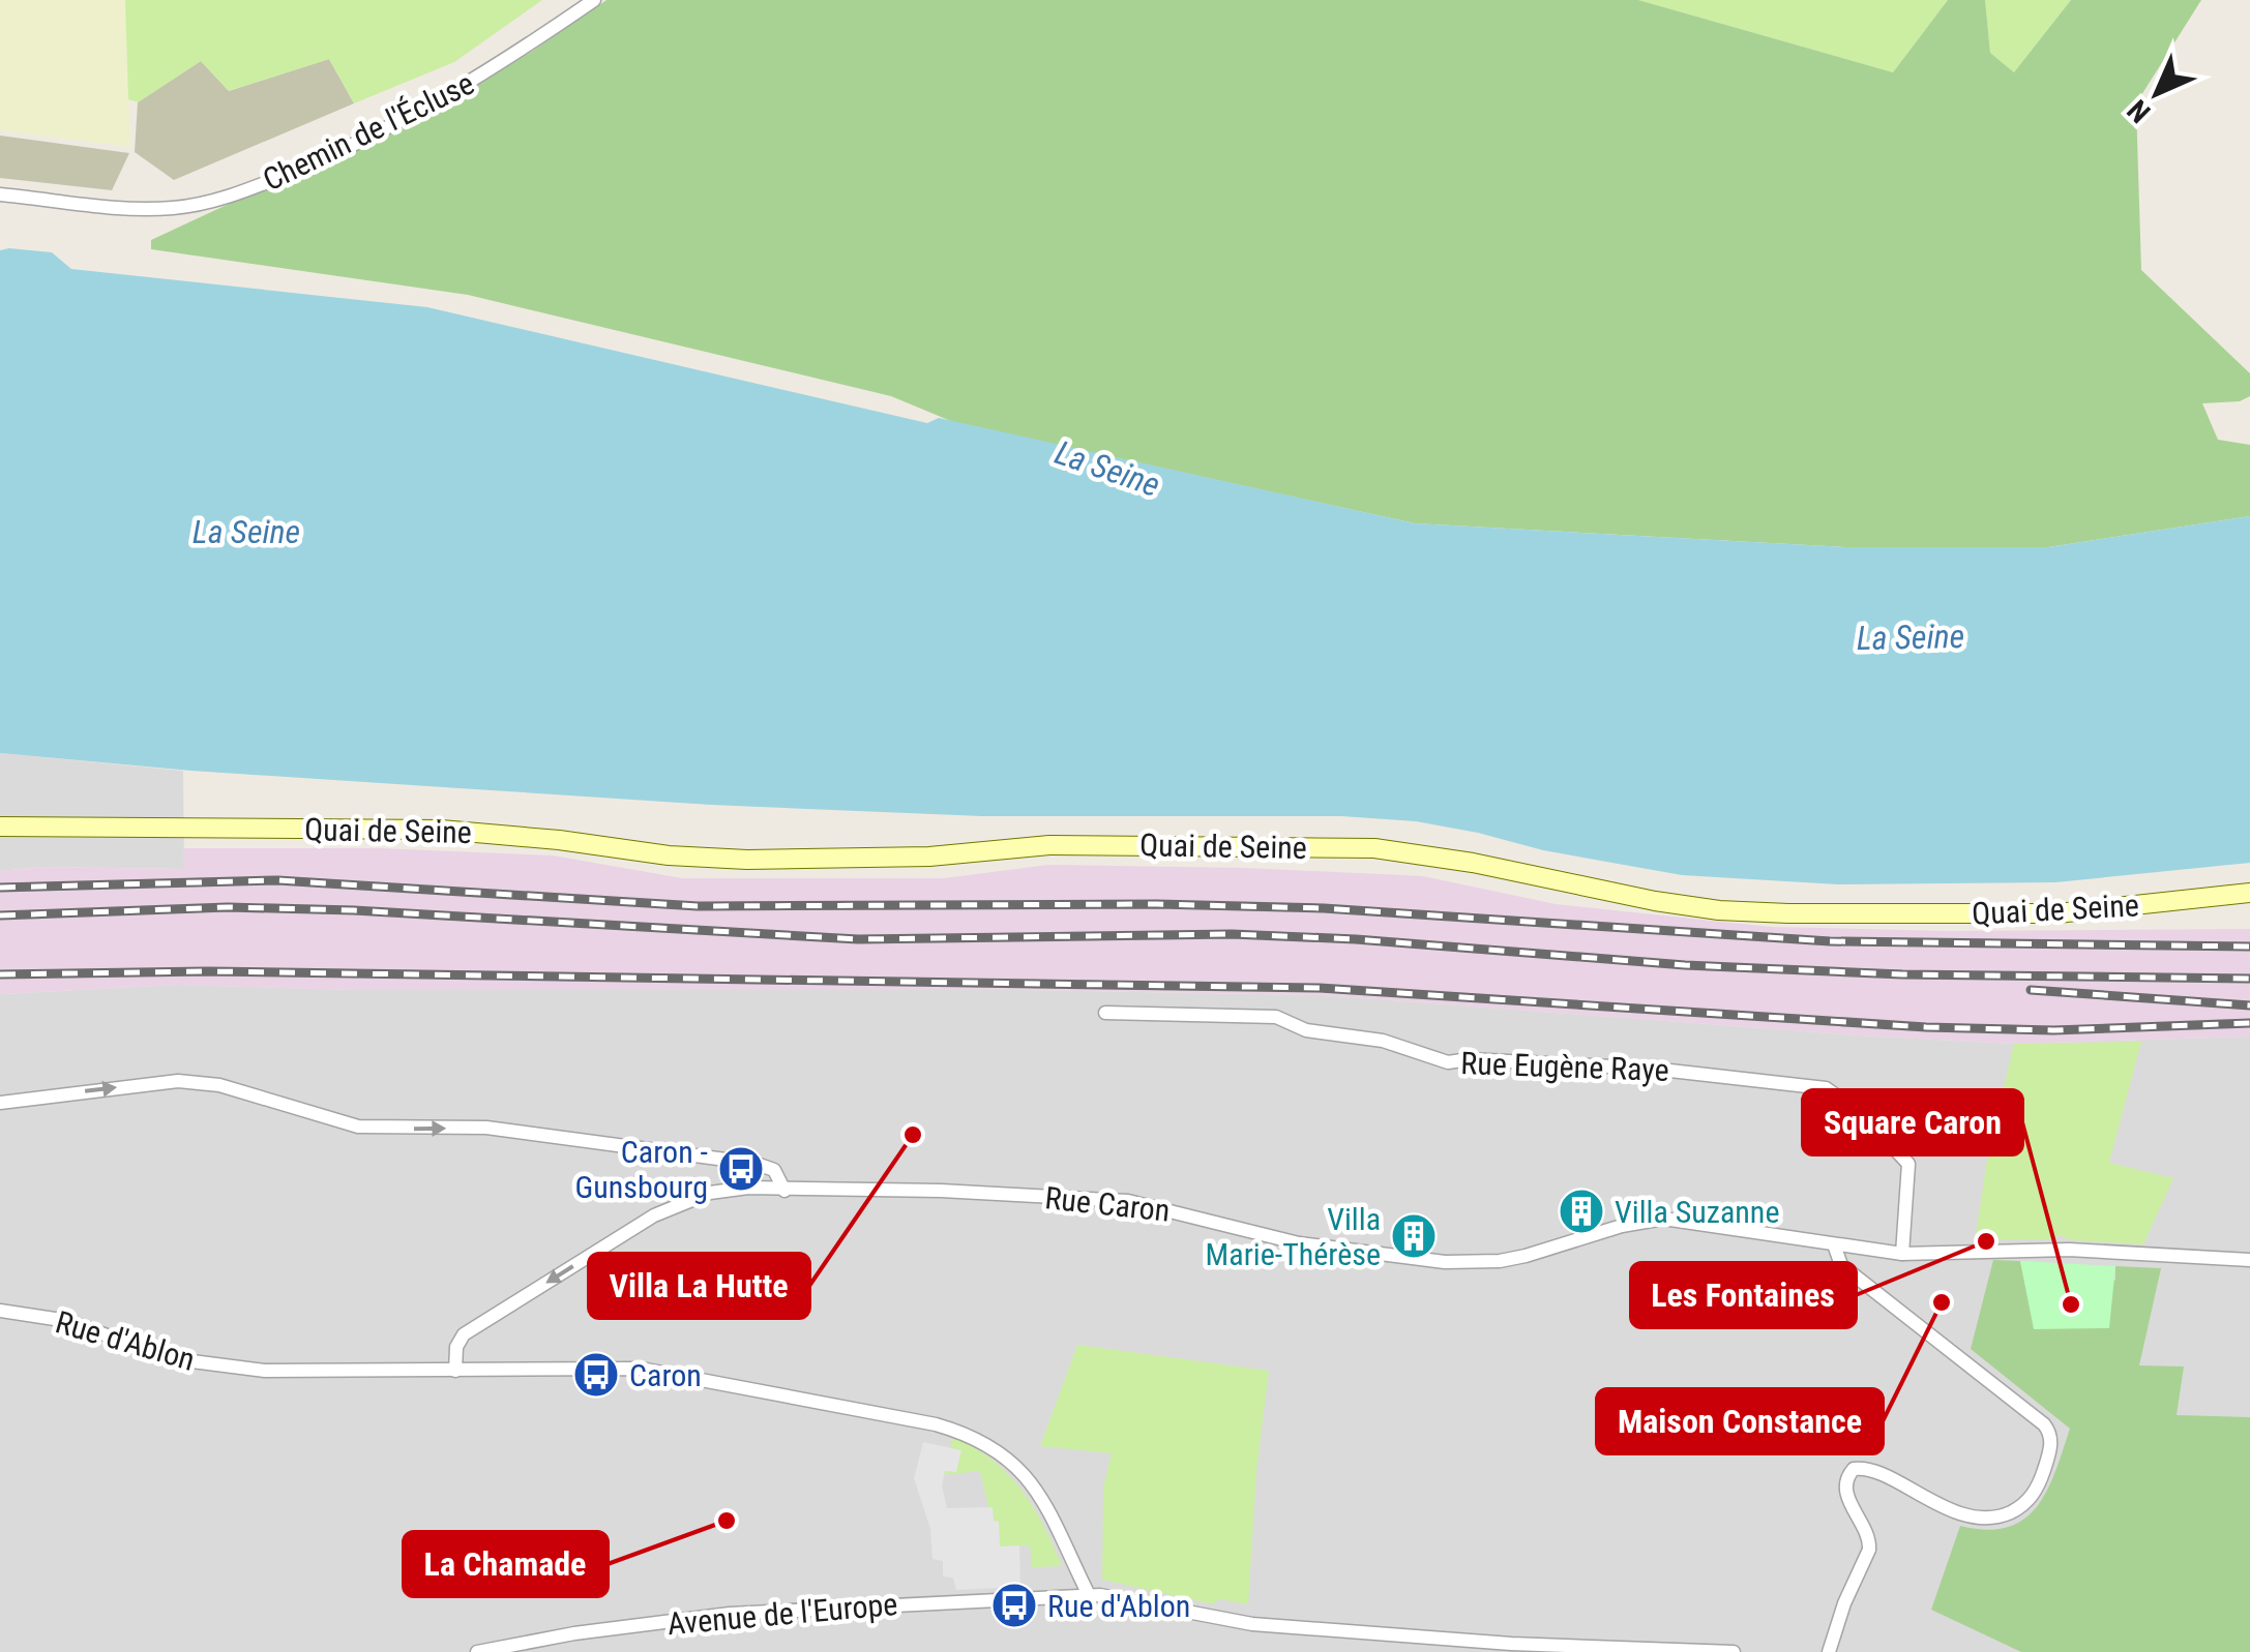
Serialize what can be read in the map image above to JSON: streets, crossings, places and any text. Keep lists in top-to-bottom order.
{
  "streets": {
    "main road": ["Quai de Seine"],
    "street": [
      "Chemin de l'Écluse",
      "Rue Eugène Raye",
      "Rue Caron",
      "Rue d'Ablon",
      "Avenue de l'Europe"
    ]
  },
  "crossings": [
    ["Rue Eugène Raye", "Rue Caron"],
    ["Rue Caron", "Rue d'Ablon"],
    ["Rue d'Ablon", "Avenue de l'Europe"]
  ],
  "water": ["La Seine"],
  "places": {
    "other": [
      "Villa La Hutte",
      "Les Fontaines",
      "Maison Constance",
      "Square Caron",
      "La Chamade"
    ],
    "bus stop": ["Caron - Gunsbourg", "Caron", "Rue d'Ablon"],
    "building": ["Villa Suzanne", "Villa Marie-Thérèse"]
  },
  "north": "bottom left"
}
